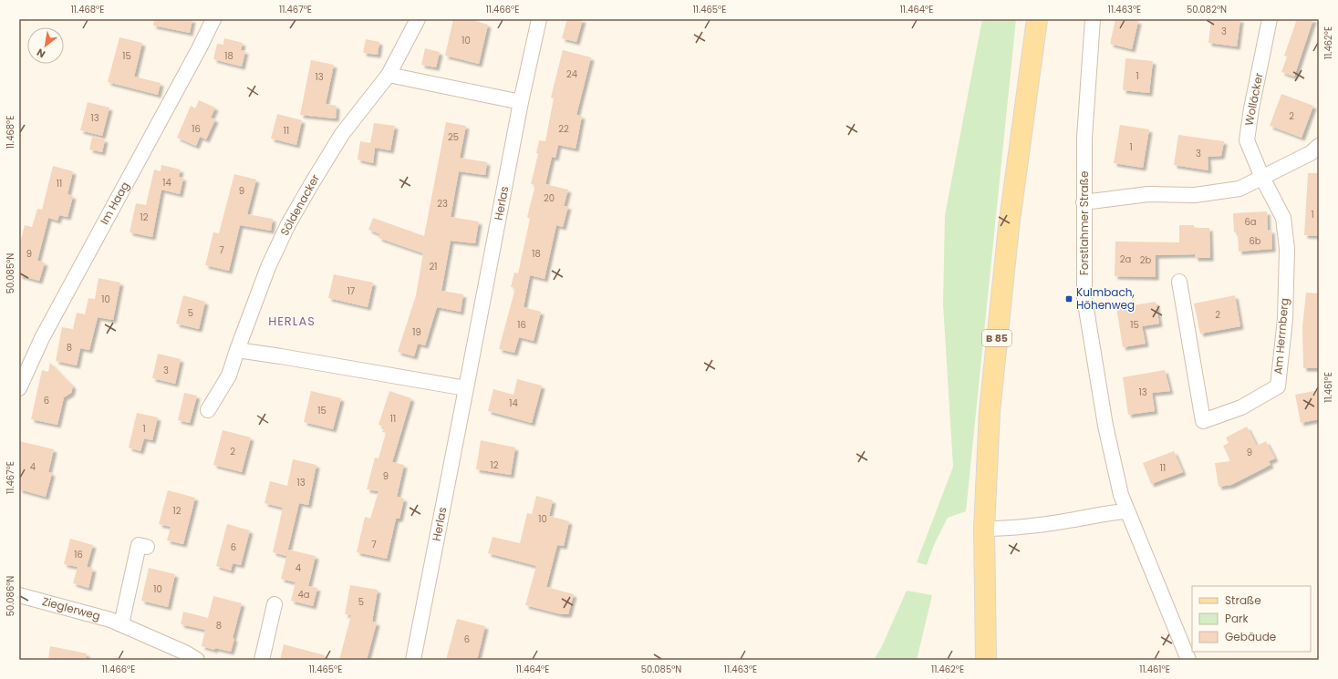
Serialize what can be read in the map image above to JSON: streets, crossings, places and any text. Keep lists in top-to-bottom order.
{
  "streets": {
    "main road": ["B 85"],
    "street": [
      "Wolläcker",
      "Im Haag",
      "Herlas",
      "Söldenacker",
      "Forstlahmer Straße",
      "Am Herrnberg",
      "Zieglerweg"
    ]
  },
  "crossings": [
    ["Wolläcker", "Am Herrnberg"]
  ],
  "districts": ["HERLAS"],
  "places": {
    "transit": ["Kulmbach, Höhenweg"]
  },
  "house_numbers": [
    "3",
    "10",
    "15",
    "18",
    "24",
    "1",
    "13",
    "2",
    "13",
    "16",
    "22",
    "11",
    "25",
    "1",
    "3",
    "14",
    "11",
    "9",
    "20",
    "23",
    "1",
    "12",
    "6a",
    "6b",
    "7",
    "9",
    "18",
    "2a",
    "2b",
    "21",
    "17",
    "10",
    "5",
    "2",
    "16",
    "15",
    "19",
    "8",
    "3",
    "13",
    "6",
    "14",
    "15",
    "11",
    "1",
    "2",
    "9",
    "12",
    "4",
    "11",
    "9",
    "13",
    "12",
    "10",
    "7",
    "6",
    "16",
    "4",
    "10",
    "4a",
    "5",
    "8",
    "6"
  ],
  "legend": ["Straße", "Park", "Gebäude"],
  "north": "bottom left",
  "coordinates": [
    "11.468°E",
    "11.467°E",
    "11.466°E",
    "11.465°E",
    "11.464°E",
    "11.463°E",
    "50.082°N",
    "11.462°E",
    "50.085°N",
    "11.461°E",
    "50.086°N"
  ]
}
